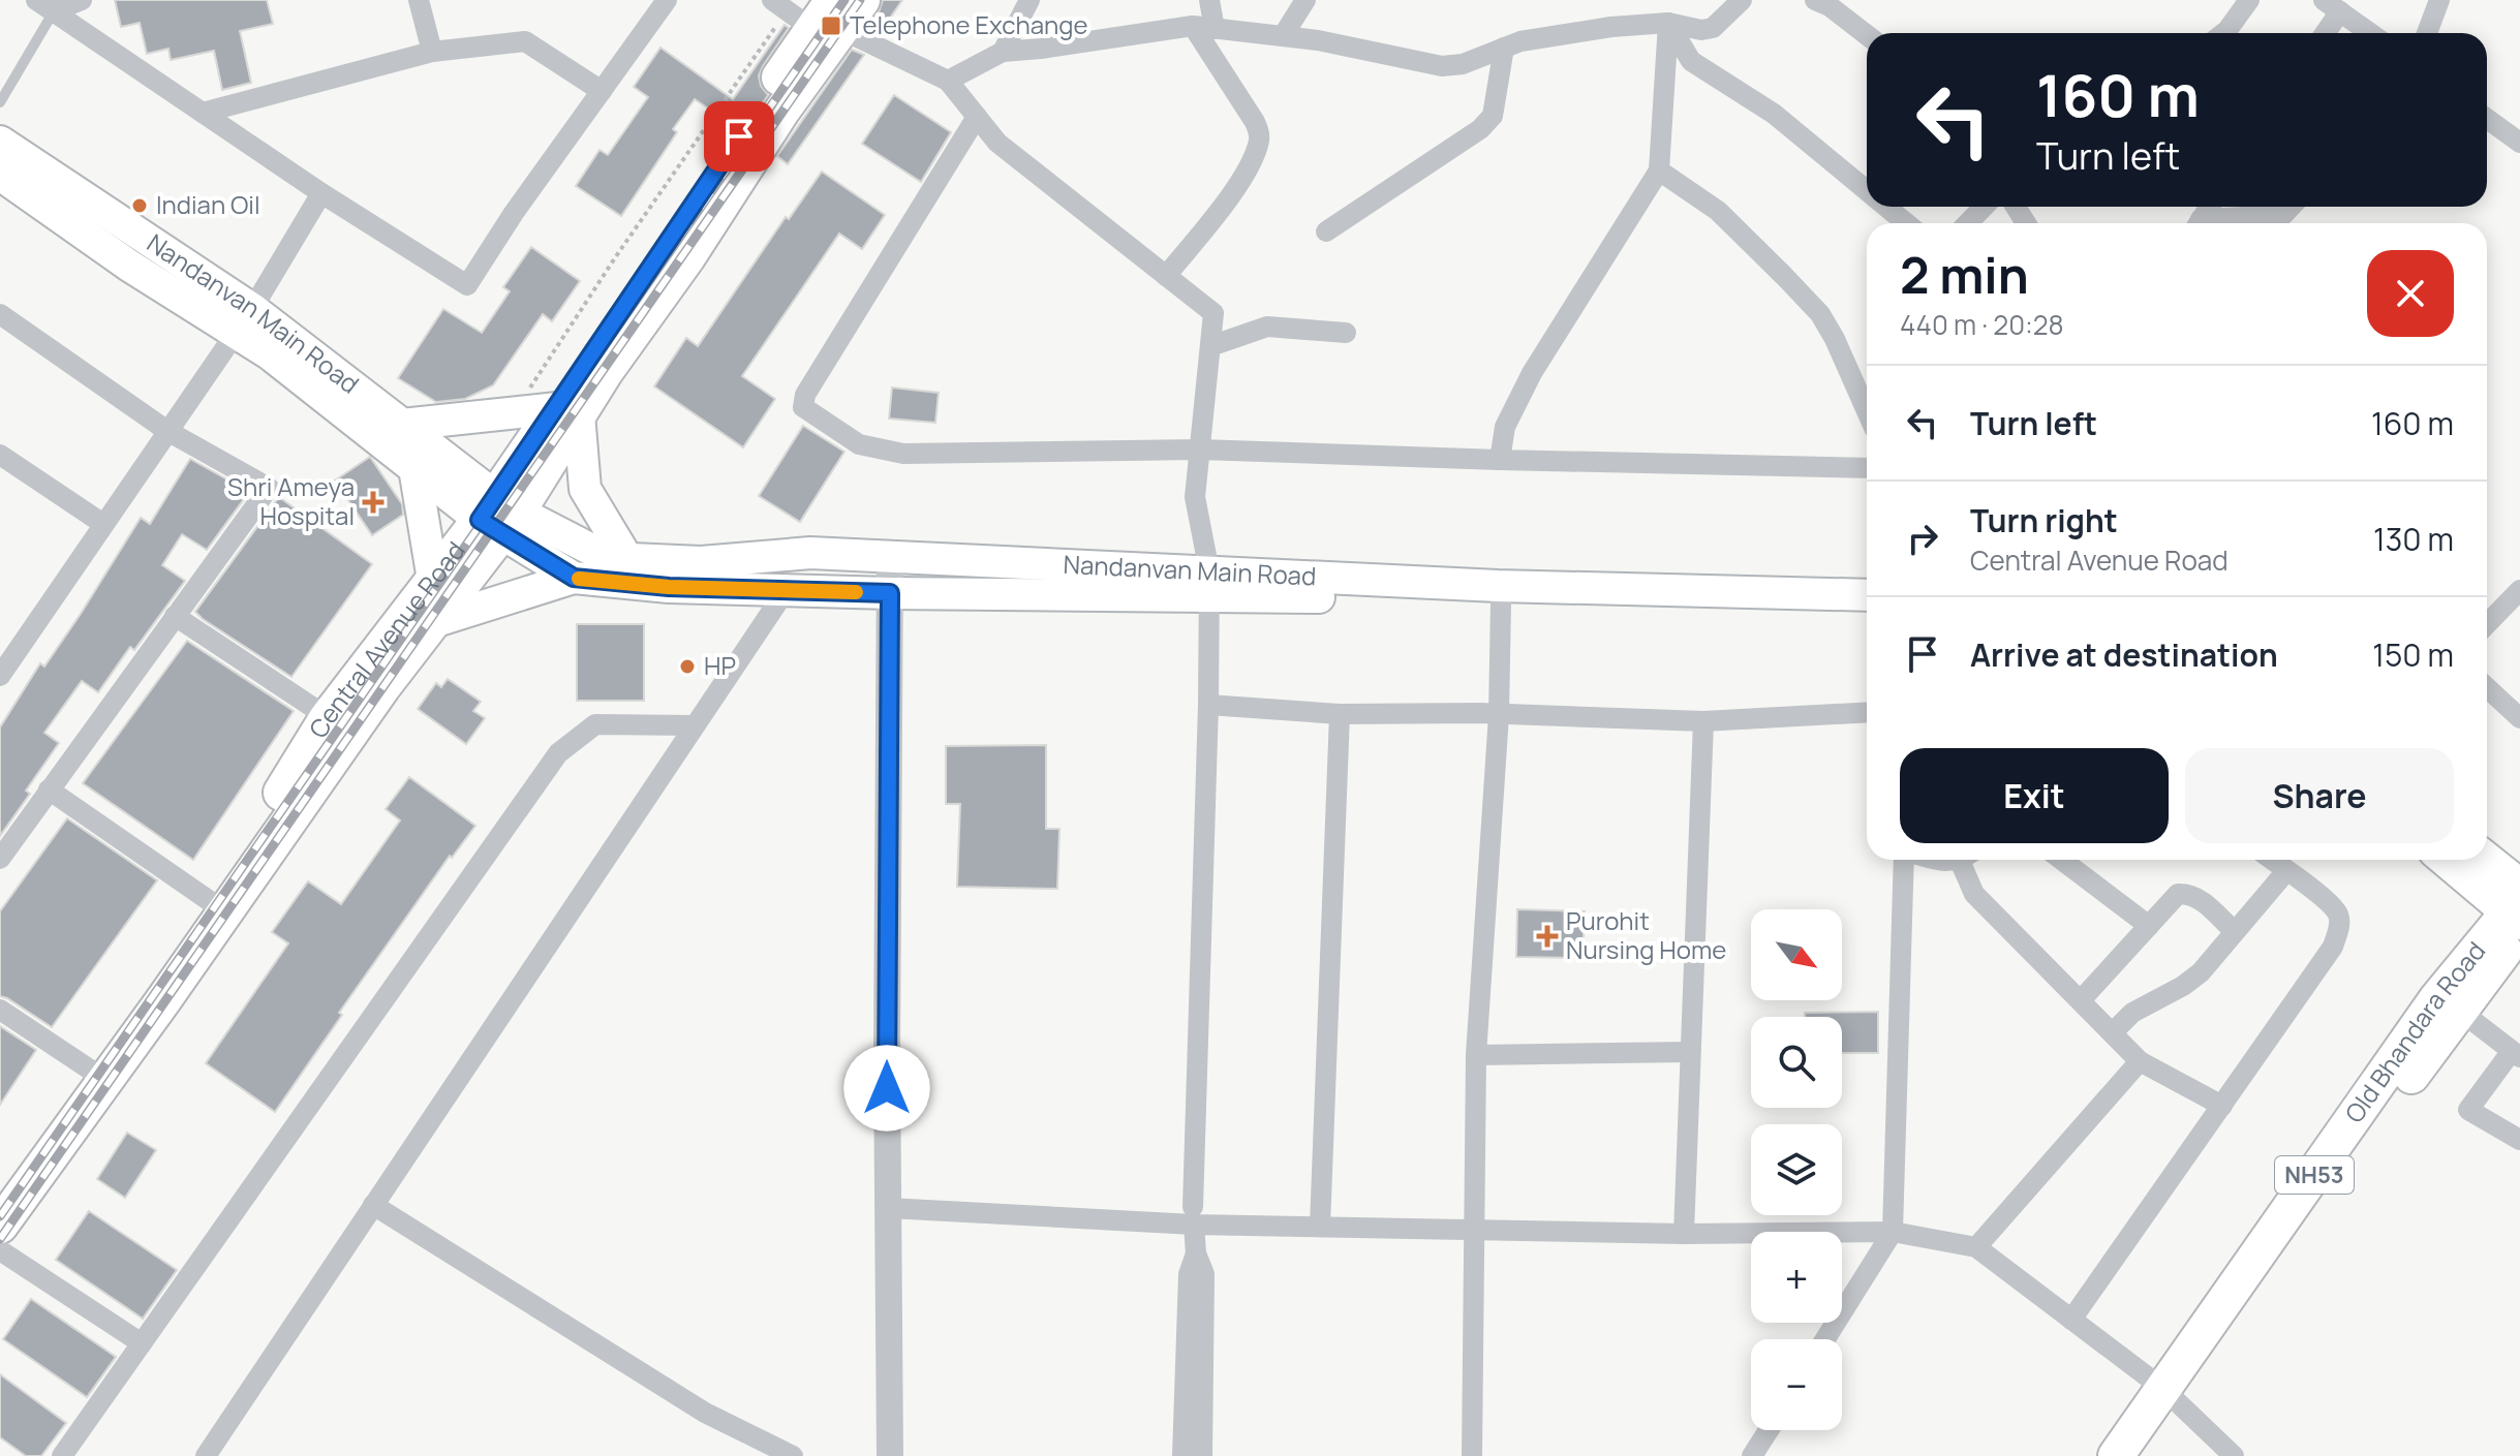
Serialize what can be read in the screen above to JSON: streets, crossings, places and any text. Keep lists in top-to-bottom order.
{
  "streets": {
    "main road": [
      "Nandanvan Main Road",
      "Central Avenue Road",
      "Old Bhandara Road",
      "NH53"
    ]
  },
  "crossings": [
    ["Nandanvan Main Road", "Central Avenue Road"],
    ["Old Bhandara Road", "NH53"]
  ],
  "places": {
    "transit": ["Telephone Exchange"],
    "other": ["Indian Oil", "HP"],
    "health": ["Shri Ameya Hospital", "Purohit Nursing Home"]
  },
  "north": "bottom right",
  "page": {
    "turn": ["160 m", "Turn left"],
    "heading": ["2 min", "440 m · 20:28"],
    "list": [
      {
        "name": "Turn left",
        "value": "160 m"
      },
      {
        "name": "Turn right",
        "note": "Central Avenue Road",
        "value": "130 m"
      },
      {
        "name": "Arrive at destination",
        "value": "150 m"
      }
    ],
    "buttons": ["Exit", "Share"],
    "map_buttons": ["+", "−"]
  }
}
